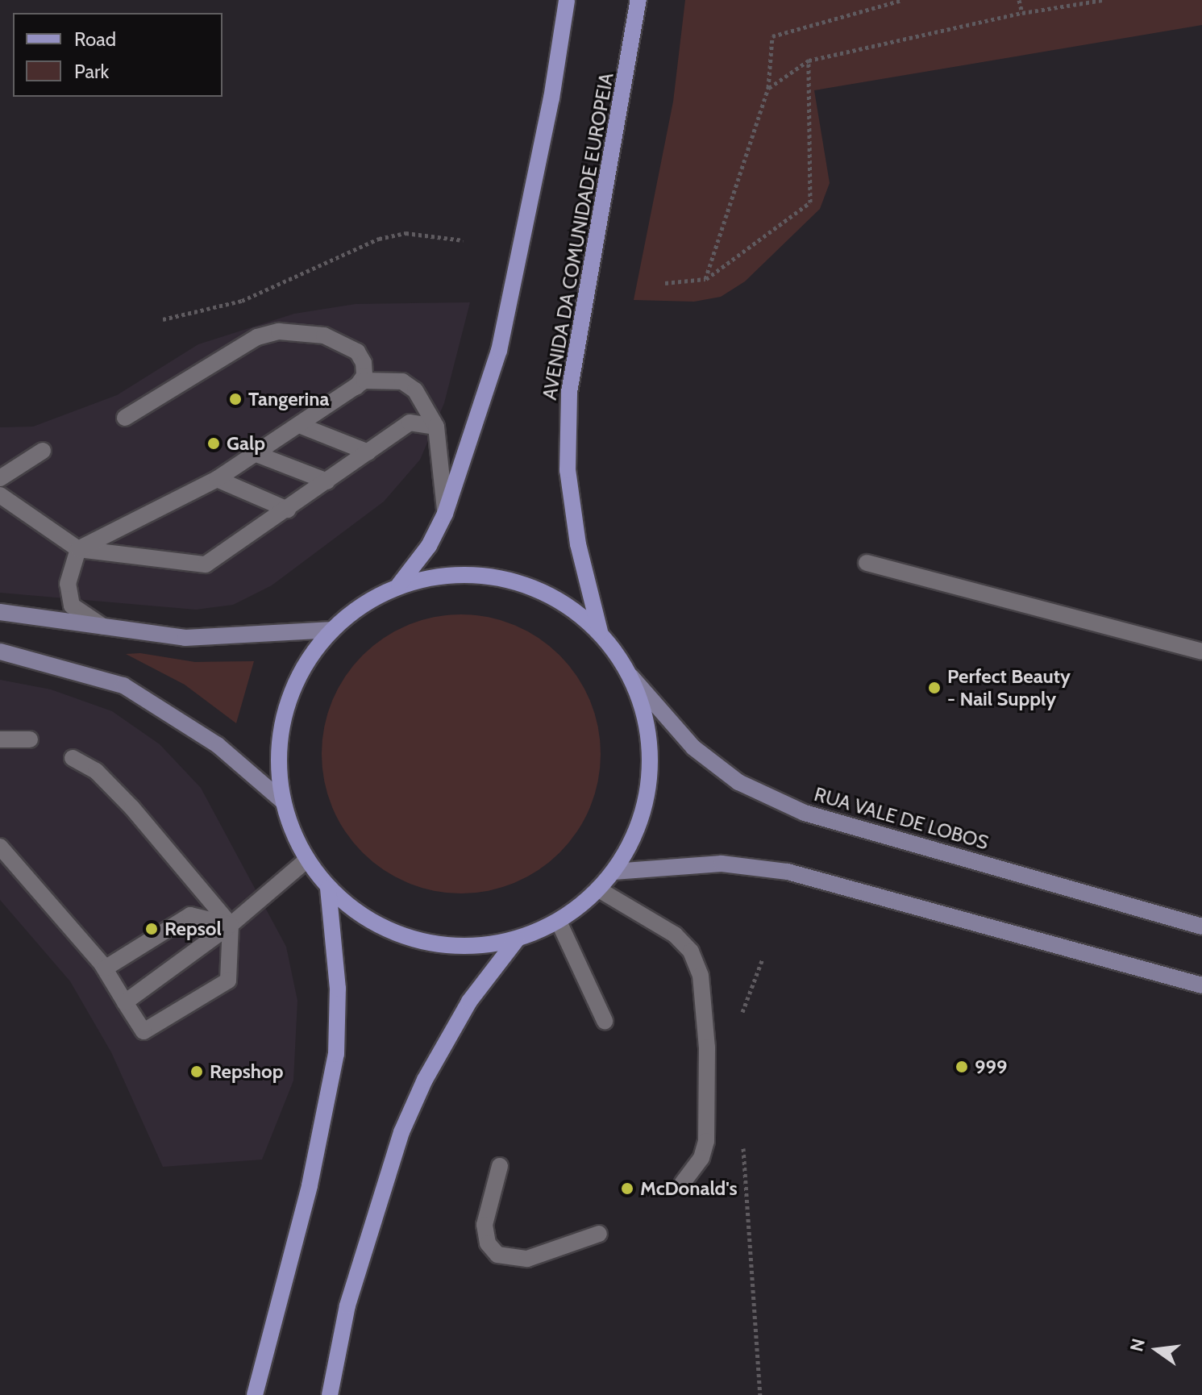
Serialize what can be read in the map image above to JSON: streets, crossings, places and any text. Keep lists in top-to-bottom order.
{
  "streets": {
    "main road": ["AVENIDA DA COMUNIDADE EUROPEIA", "RUA VALE DE LOBOS"]
  },
  "places": [
    "Tangerina",
    "Galp",
    "Perfect Beauty - Nail Supply",
    "Repsol",
    "999",
    "Repshop",
    "McDonald's"
  ],
  "legend": ["Road", "Park"],
  "north": "left"
}
